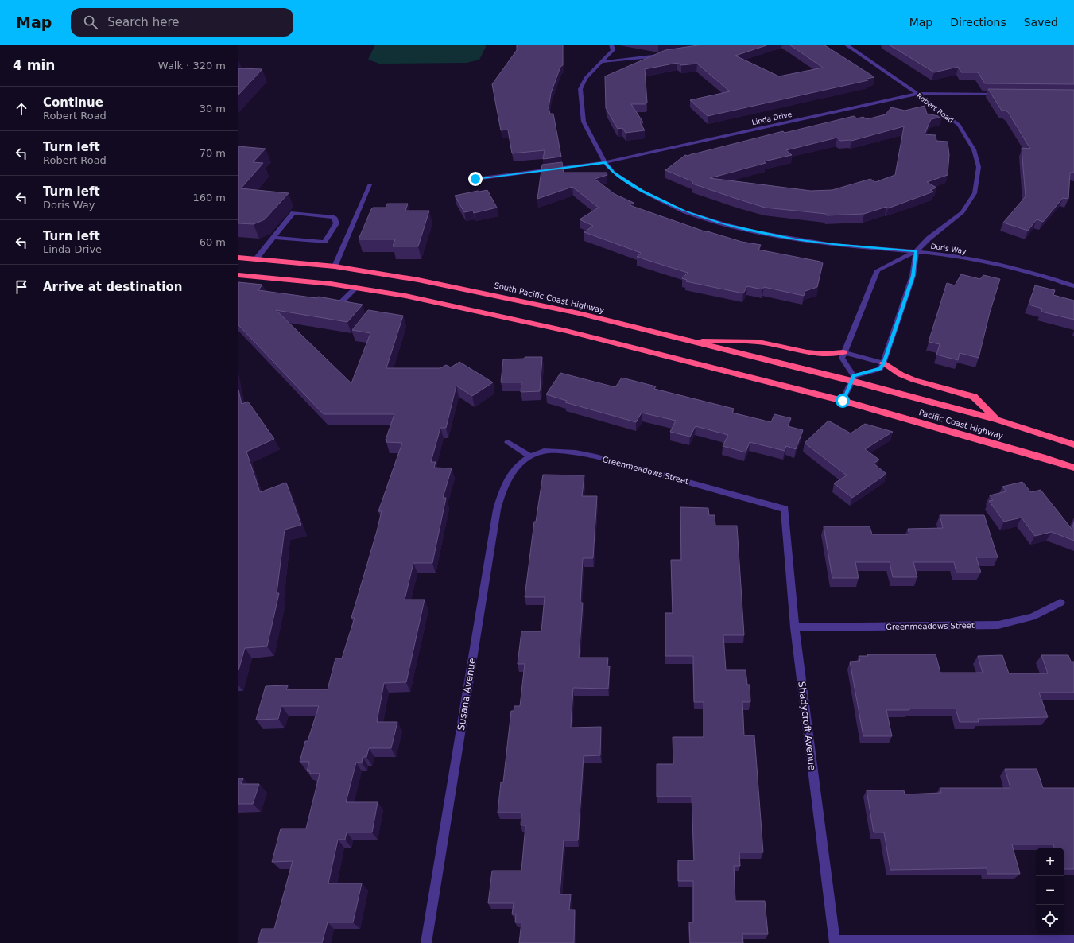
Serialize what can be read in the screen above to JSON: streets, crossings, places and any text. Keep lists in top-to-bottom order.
{
  "streets": {
    "highway": ["South Pacific Coast Highway", "Pacific Coast Highway"],
    "street": [
      "Robert Road",
      "Linda Drive",
      "Doris Way",
      "Greenmeadows Street",
      "Susana Avenue",
      "Shadycroft Avenue"
    ]
  },
  "crossings": [
    ["Robert Road", "Linda Drive"],
    ["Robert Road", "Doris Way"],
    ["Linda Drive", "Doris Way"],
    ["South Pacific Coast Highway", "Pacific Coast Highway"],
    ["Greenmeadows Street", "Susana Avenue"],
    ["Greenmeadows Street", "Shadycroft Avenue"]
  ],
  "page": {
    "header": "Map",
    "search": "Search here",
    "nav": ["Map", "Directions", "Saved"],
    "heading": ["4 min", "Walk · 320 m"],
    "list": [
      ["Continue", "Robert Road", "30 m"],
      ["Turn left", "Robert Road", "70 m"],
      ["Turn left", "Doris Way", "160 m"],
      ["Turn left", "Linda Drive", "60 m"],
      "Arrive at destination"
    ],
    "map_buttons": ["+", "−"]
  }
}
